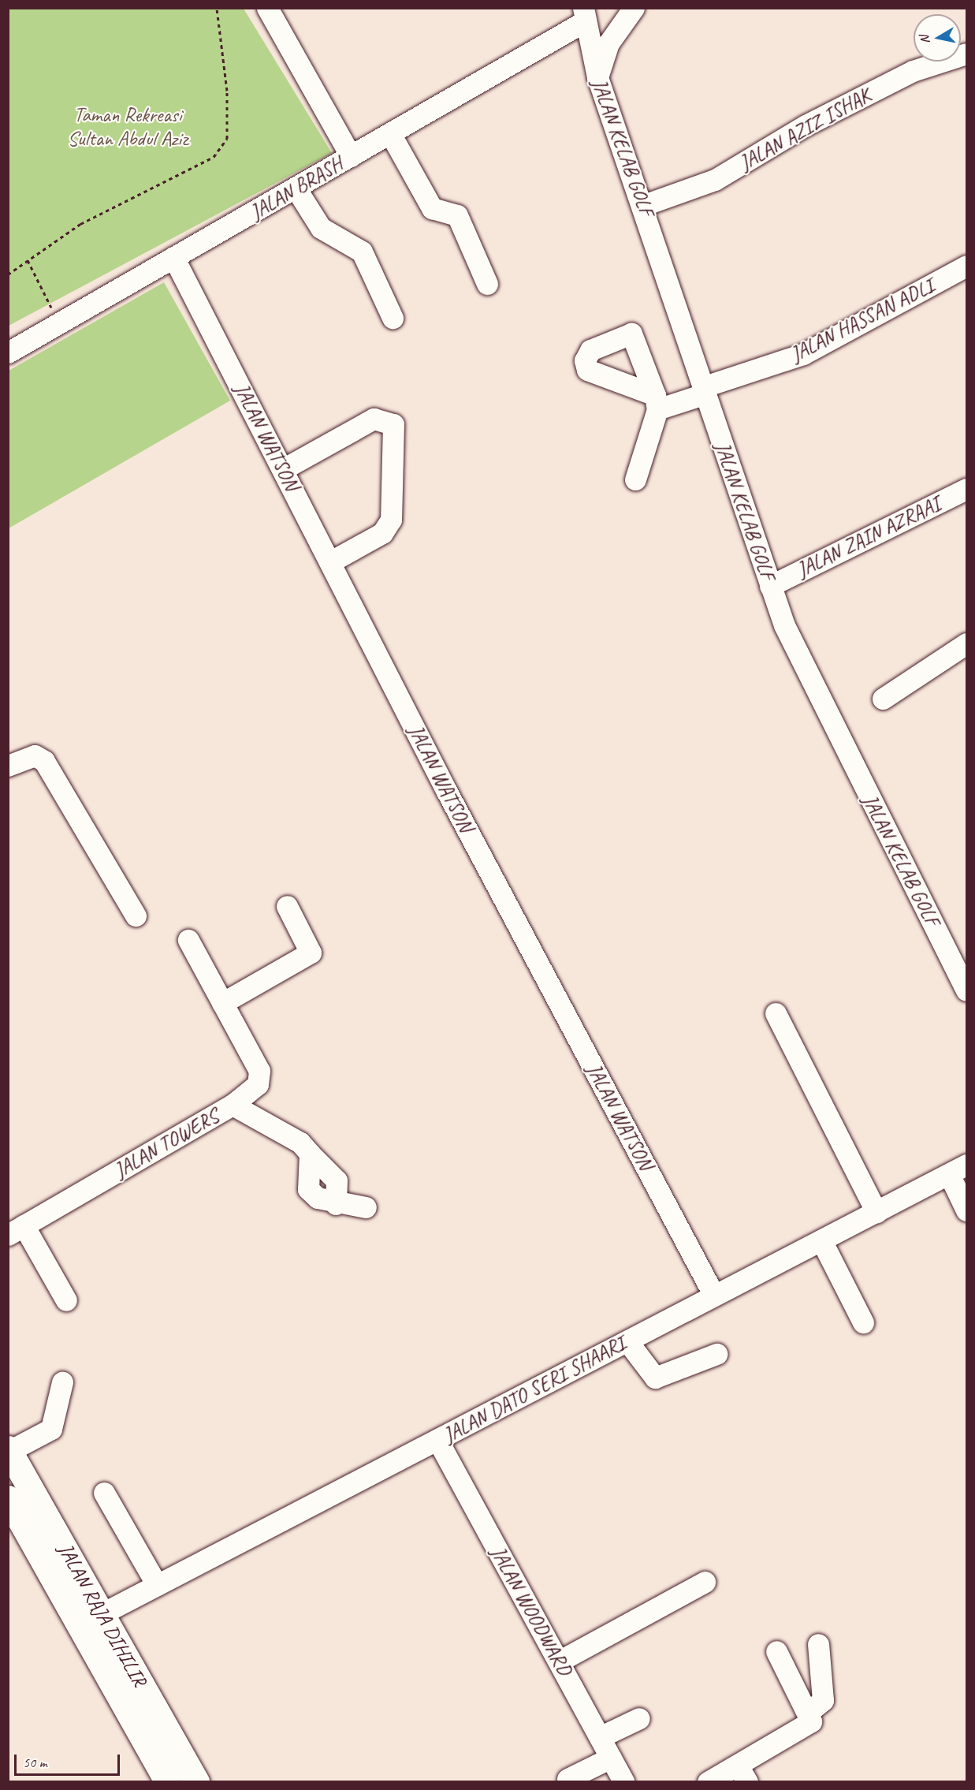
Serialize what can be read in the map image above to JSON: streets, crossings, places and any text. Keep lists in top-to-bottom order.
{
  "streets": {
    "main road": ["JALAN RAJA DIHILIR"],
    "street": [
      "JALAN AZIZ ISHAK",
      "JALAN KELAB GOLF",
      "JALAN BRASH",
      "JALAN HASSAN ADLI",
      "JALAN WATSON",
      "JALAN ZAIN AZRAAI",
      "JALAN TOWERS",
      "JALAN DATO SERI SHAARI",
      "JALAN WOODWARD"
    ]
  },
  "crossings": [
    ["JALAN AZIZ ISHAK", "JALAN KELAB GOLF"],
    ["JALAN KELAB GOLF", "JALAN BRASH"],
    ["JALAN KELAB GOLF", "JALAN HASSAN ADLI"],
    ["JALAN KELAB GOLF", "JALAN ZAIN AZRAAI"],
    ["JALAN BRASH", "JALAN WATSON"],
    ["JALAN WATSON", "JALAN DATO SERI SHAARI"],
    ["JALAN DATO SERI SHAARI", "JALAN WOODWARD"],
    ["JALAN DATO SERI SHAARI", "JALAN RAJA DIHILIR"]
  ],
  "parks": ["Taman Rekreasi Sultan Abdul Aziz"],
  "scale_bar": "50 m",
  "north": "left"
}
